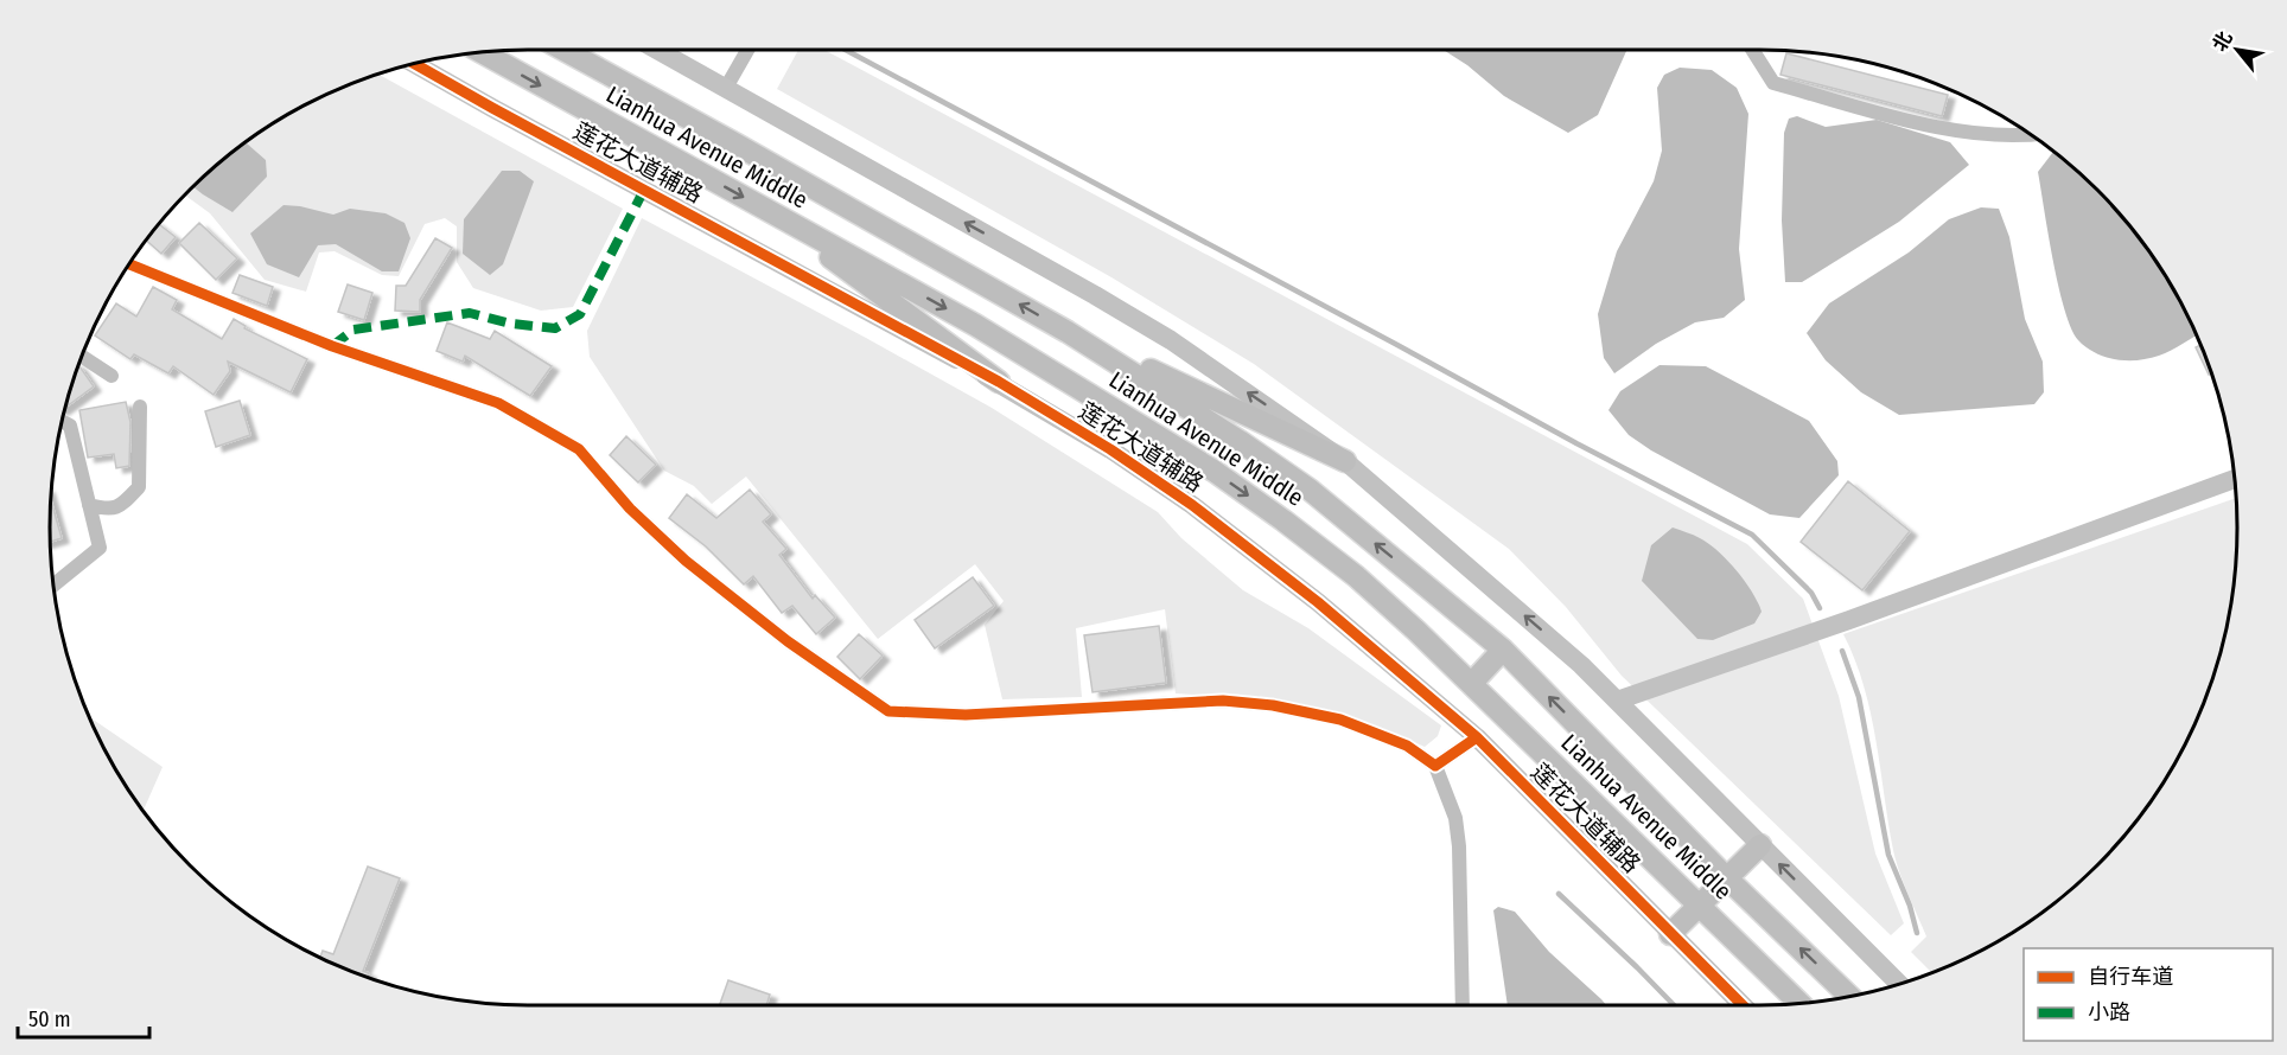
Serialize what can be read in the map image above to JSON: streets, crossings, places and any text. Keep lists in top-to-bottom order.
{
  "streets": {
    "main road": ["Lianhua Avenue Middle"],
    "street": ["莲花大道辅路"]
  },
  "legend": ["自行车道", "小路"],
  "scale_bar": "50 m",
  "north": "top left"
}
